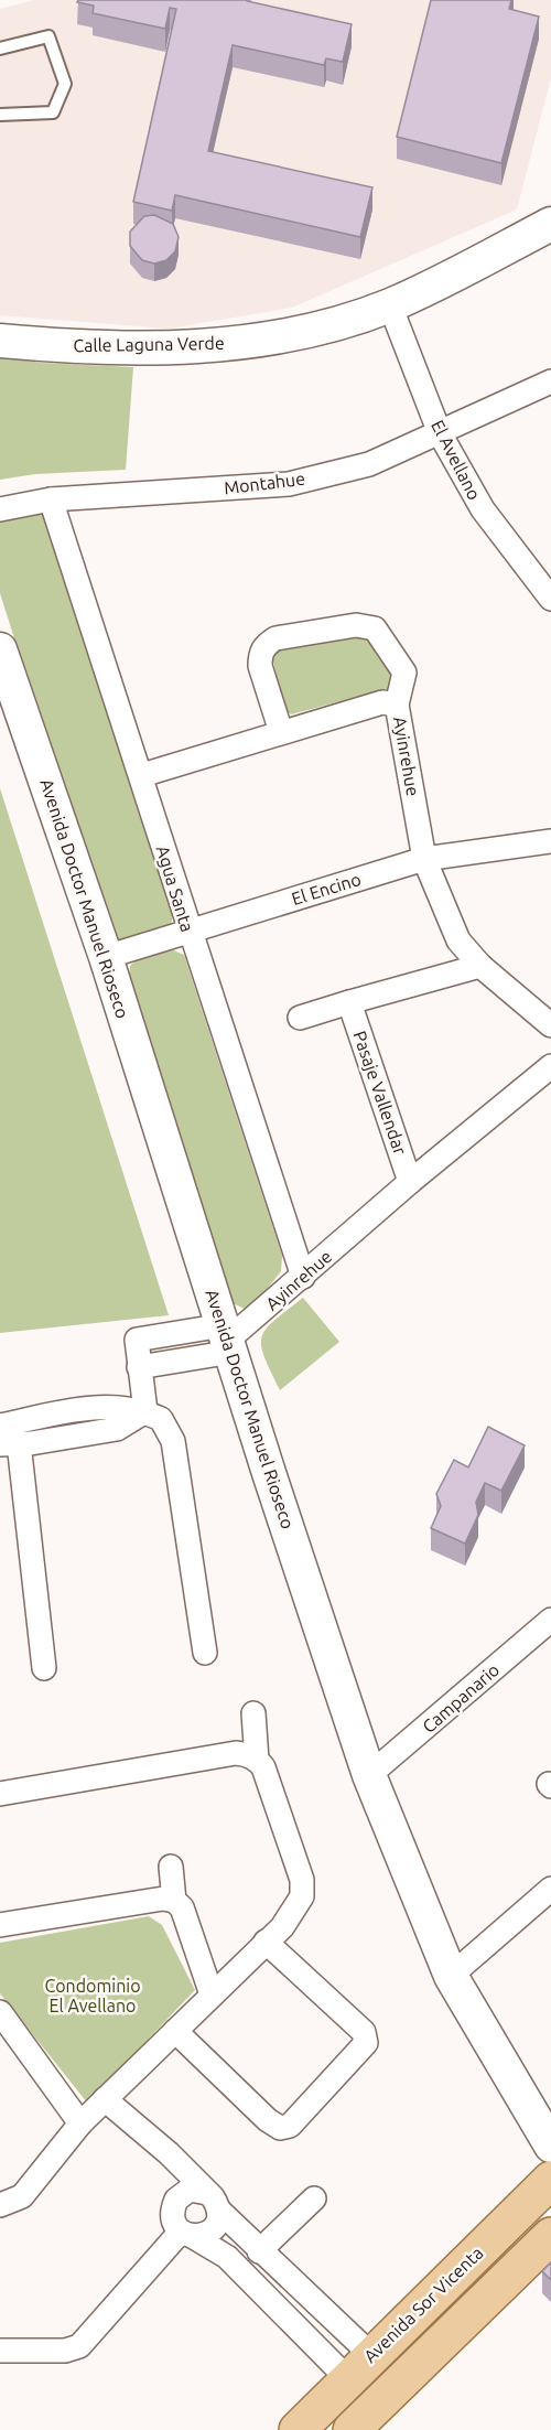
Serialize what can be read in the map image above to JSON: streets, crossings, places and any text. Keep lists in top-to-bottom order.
{
  "streets": {
    "main road": ["Avenida Sor Vicenta"],
    "street": [
      "Calle Laguna Verde",
      "El Avellano",
      "Montahue",
      "Ayinrehue",
      "Agua Santa",
      "El Encino",
      "Avenida Doctor Manuel Rioseco",
      "Pasaje Vallendar",
      "Campanario"
    ]
  },
  "crossings": [
    ["Calle Laguna Verde", "El Avellano"],
    ["El Avellano", "Montahue"],
    ["Montahue", "Agua Santa"],
    ["Ayinrehue", "Agua Santa"],
    ["Ayinrehue", "El Encino"],
    ["Ayinrehue", "Avenida Doctor Manuel Rioseco"],
    ["Ayinrehue", "Pasaje Vallendar"],
    ["Agua Santa", "El Encino"],
    ["El Encino", "Avenida Doctor Manuel Rioseco"],
    ["Avenida Doctor Manuel Rioseco", "Campanario"]
  ],
  "parks": ["Condominio El Avellano"]
}
